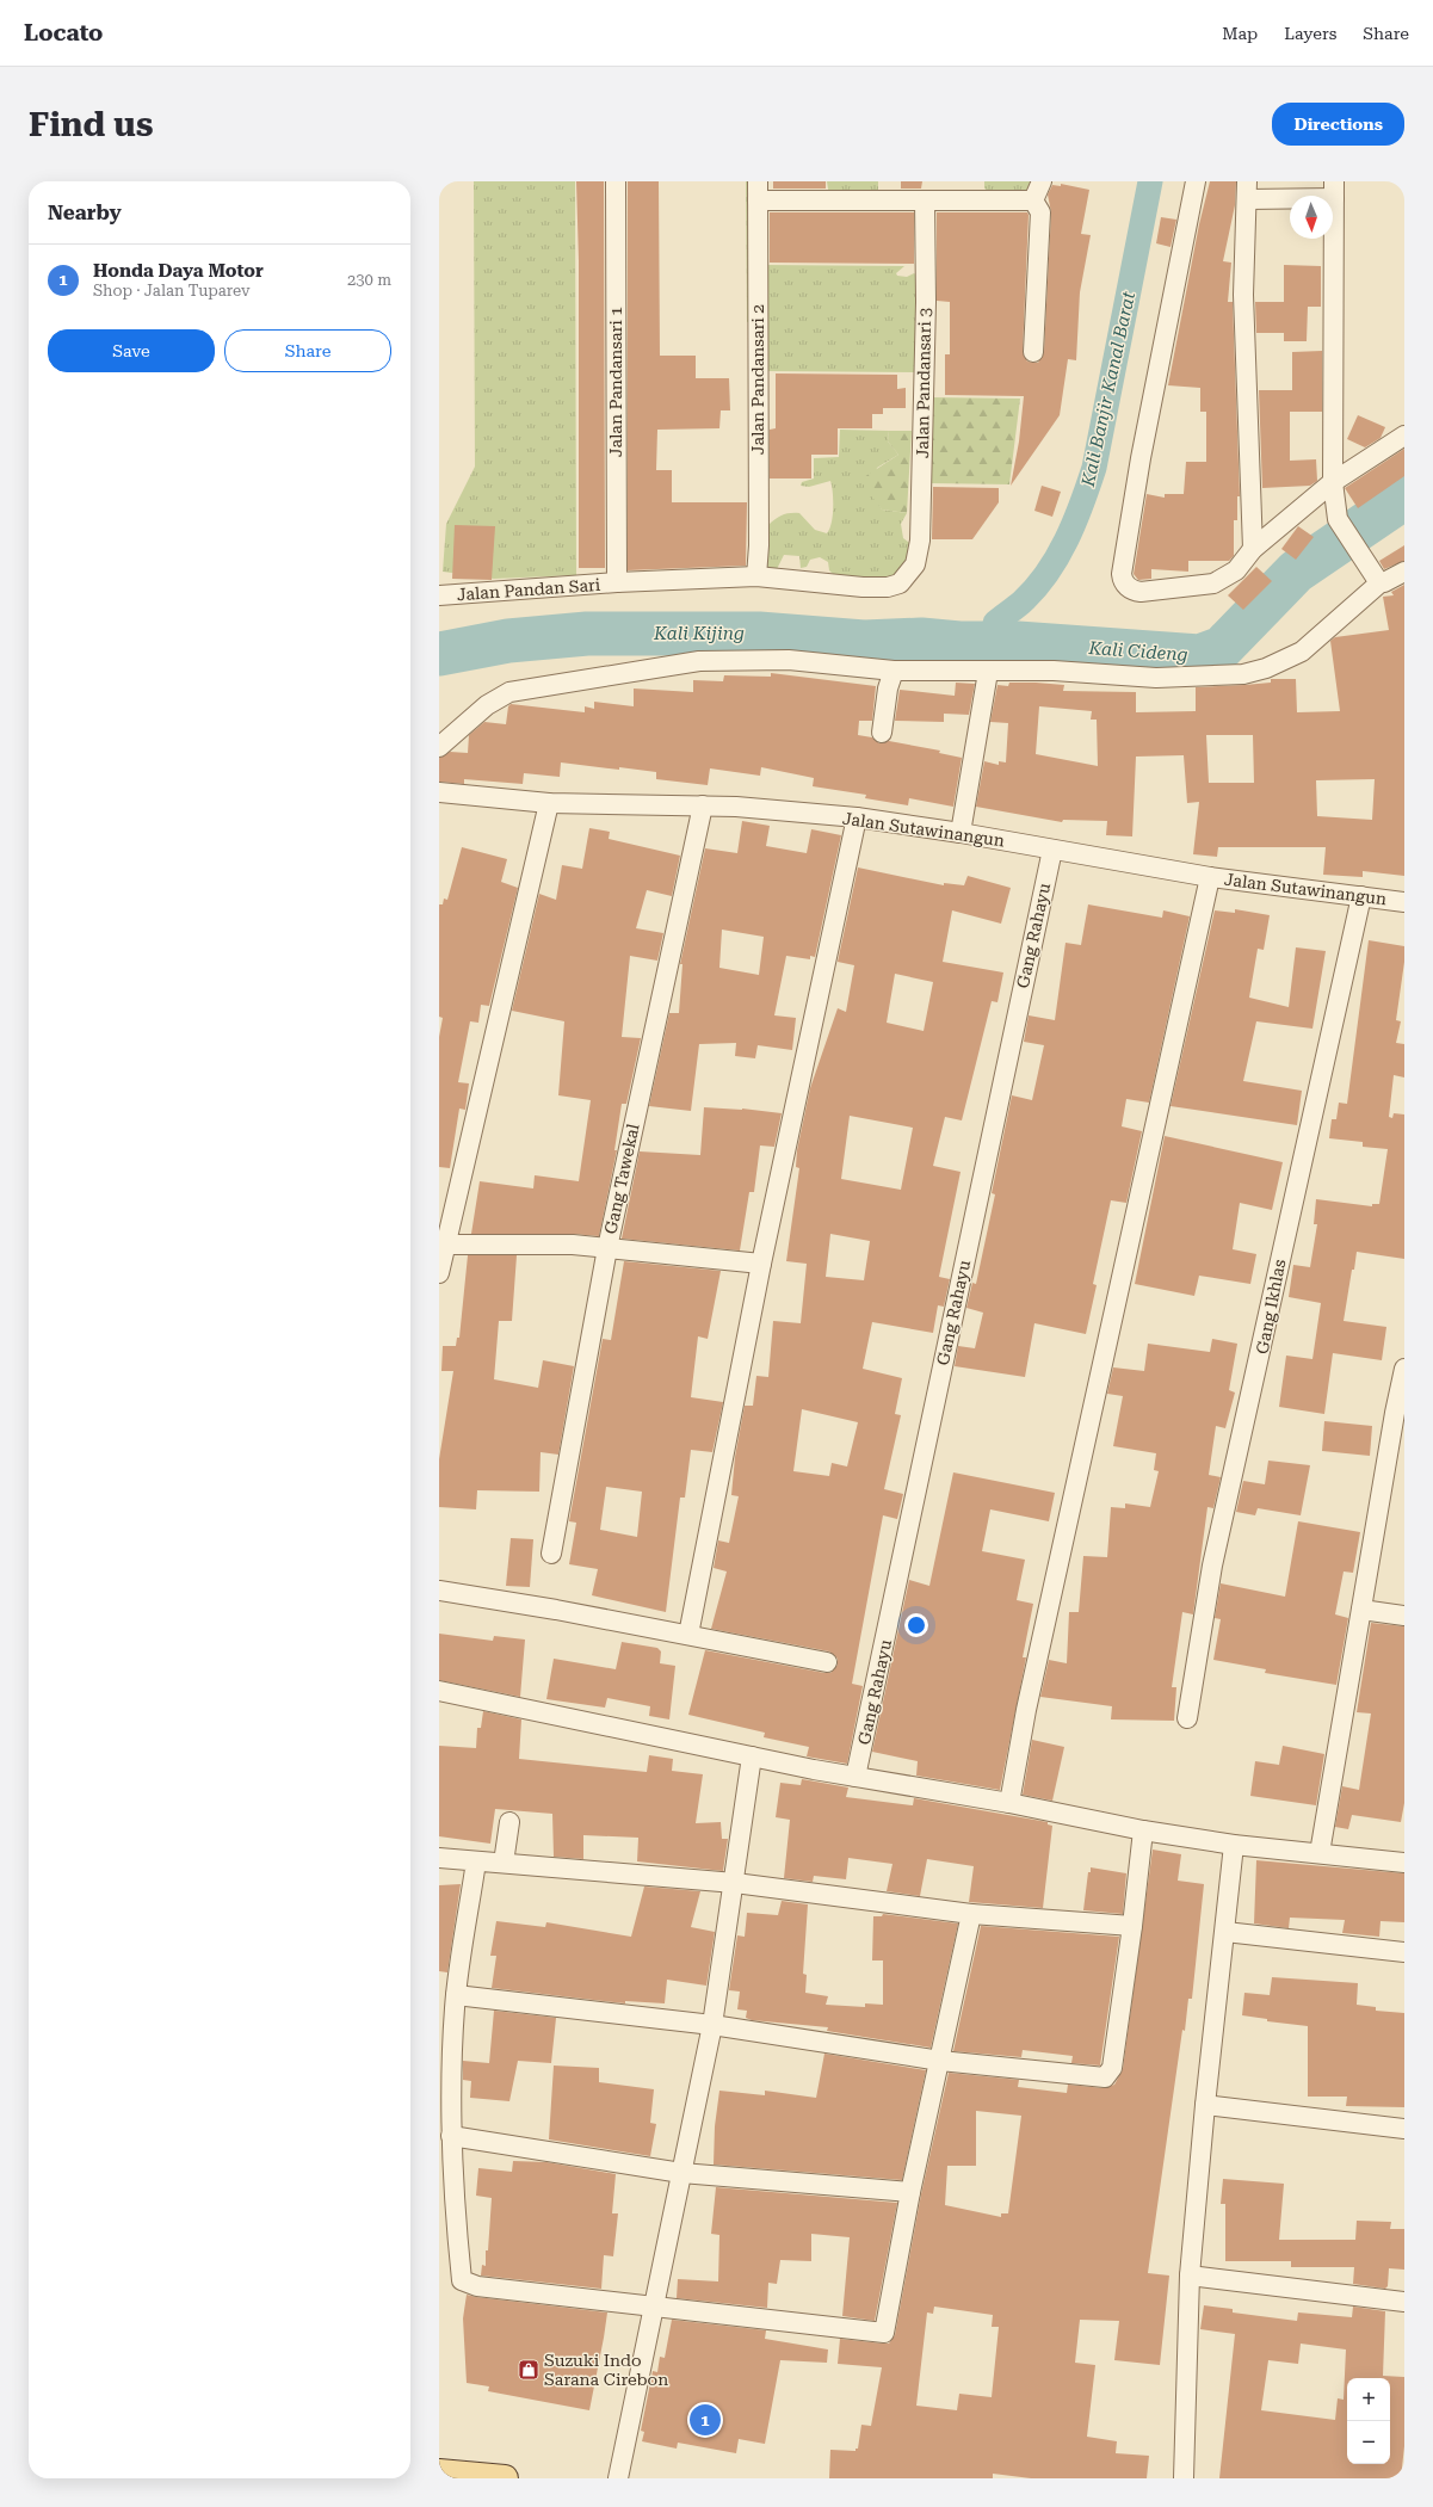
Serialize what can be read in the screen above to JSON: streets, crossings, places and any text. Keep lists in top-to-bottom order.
{
  "streets": {
    "street": [
      "Jalan Pandansari 2",
      "Jalan Pandansari 1",
      "Jalan Pandansari 3",
      "Jalan Pandan Sari",
      "Jalan Sutawinangun",
      "Gang Rahayu",
      "Gang Tawekal",
      "Gang Ikhlas"
    ]
  },
  "crossings": [
    ["Jalan Pandansari 2", "Jalan Pandan Sari"],
    ["Jalan Pandansari 1", "Jalan Pandan Sari"],
    ["Jalan Pandansari 3", "Jalan Pandan Sari"],
    ["Jalan Sutawinangun", "Gang Rahayu"],
    ["Jalan Sutawinangun", "Gang Tawekal"],
    ["Jalan Sutawinangun", "Gang Ikhlas"]
  ],
  "water": ["Kali Banjir Kanal Barat", "Kali Kijing", "Kali Cideng"],
  "places": {
    "shop": ["Suzuki Indo Sarana Cirebon"]
  },
  "north": "bottom",
  "page": {
    "header": "Locato",
    "nav": ["Map", "Layers", "Share"],
    "buttons": [
      "Directions",
      ["Save", "Share"]
    ],
    "title": "Find us",
    "heading": "Nearby",
    "list": [
      {
        "mark": "1",
        "name": "Honda Daya Motor",
        "note": "Shop · Jalan Tuparev",
        "value": "230 m"
      }
    ],
    "map_buttons": ["+", "−"],
    "pins": "1"
  }
}
